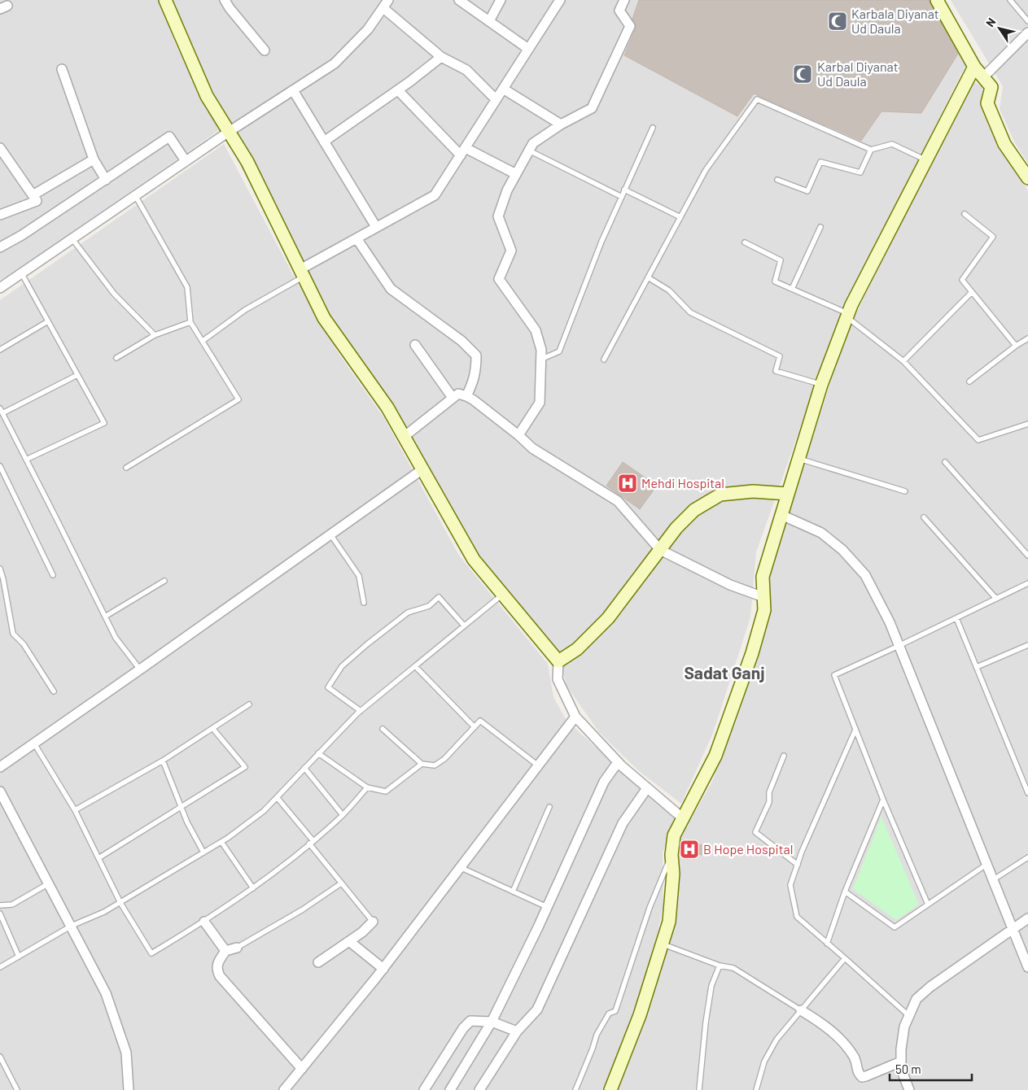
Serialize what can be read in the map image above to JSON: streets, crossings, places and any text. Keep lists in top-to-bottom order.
{
  "districts": ["Sadat Ganj"],
  "places": {
    "mosque": ["Karbala Diyanat Ud Daula", "Karbal Diyanat Ud Daula"],
    "hospital": ["Mehdi Hospital", "B Hope Hospital"]
  },
  "scale_bar": "50 m",
  "north": "top left"
}
